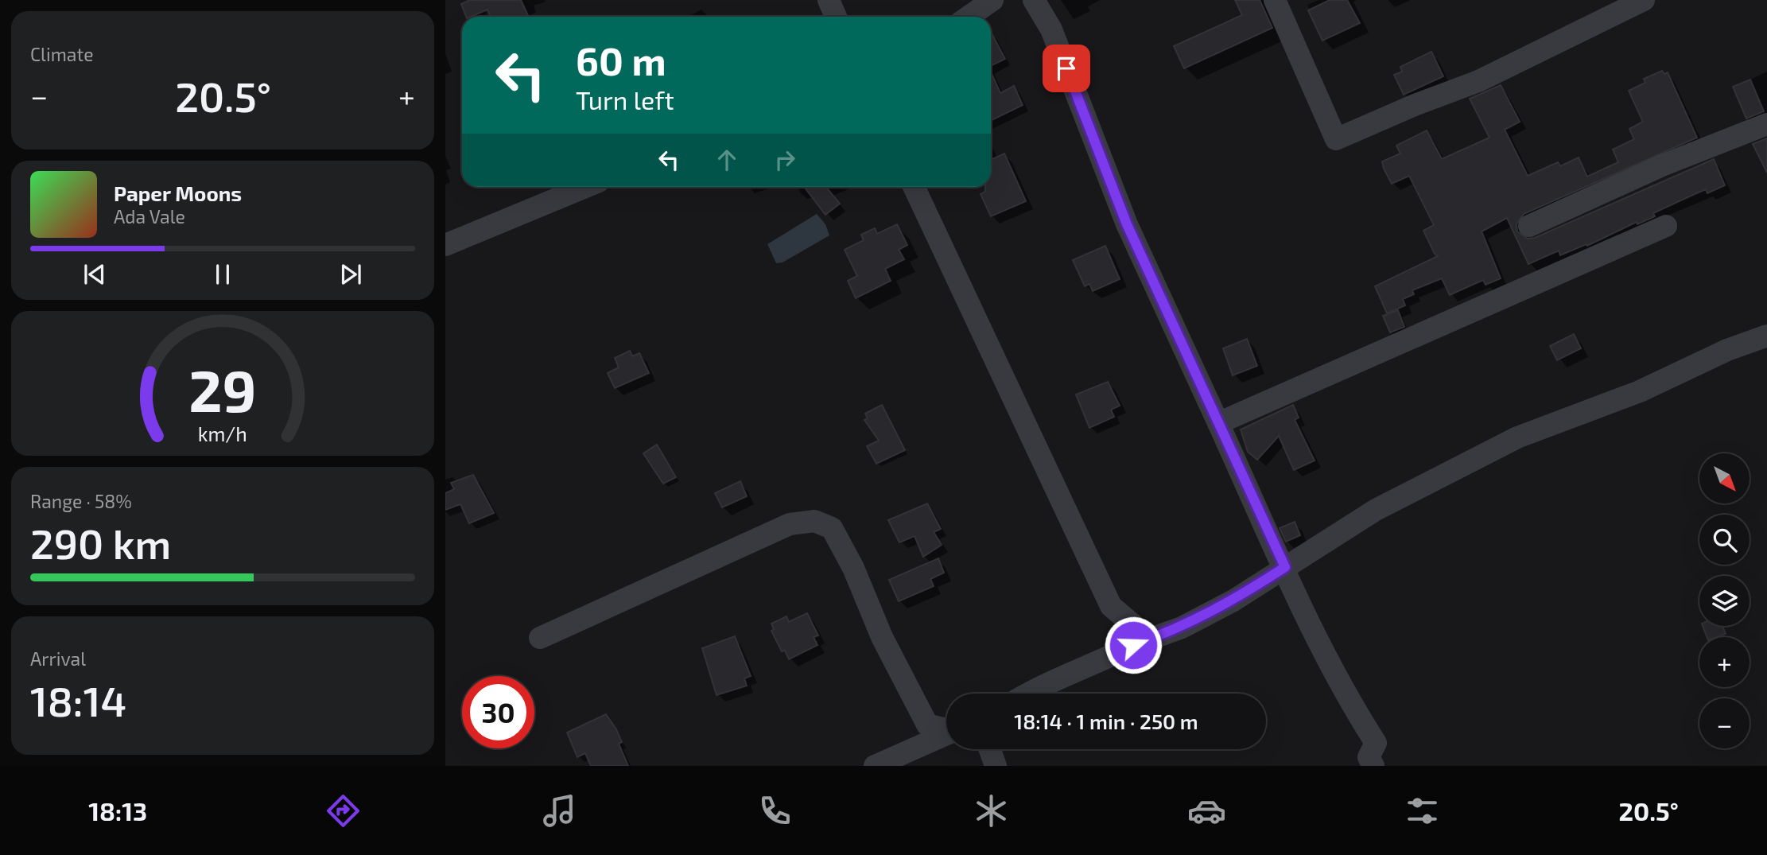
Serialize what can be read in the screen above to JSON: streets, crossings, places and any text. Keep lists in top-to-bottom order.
{
  "north": "bottom right",
  "page": {
    "tile": [
      "Climate",
      ["Range · 58%", "290 km"],
      ["Arrival", "18:14"]
    ],
    "turn": ["60 m", "Turn left"],
    "heat": ["−", "20.5°", "+"],
    "song": ["Paper Moons", "Ada Vale"],
    "map_buttons": ["+", "−"],
    "limit": "30",
    "trip": "18:14 · 1 min · 250 m",
    "tabs": ["18:13", "20.5°"],
    "gauge": ["29", "km/h"]
  }
}
